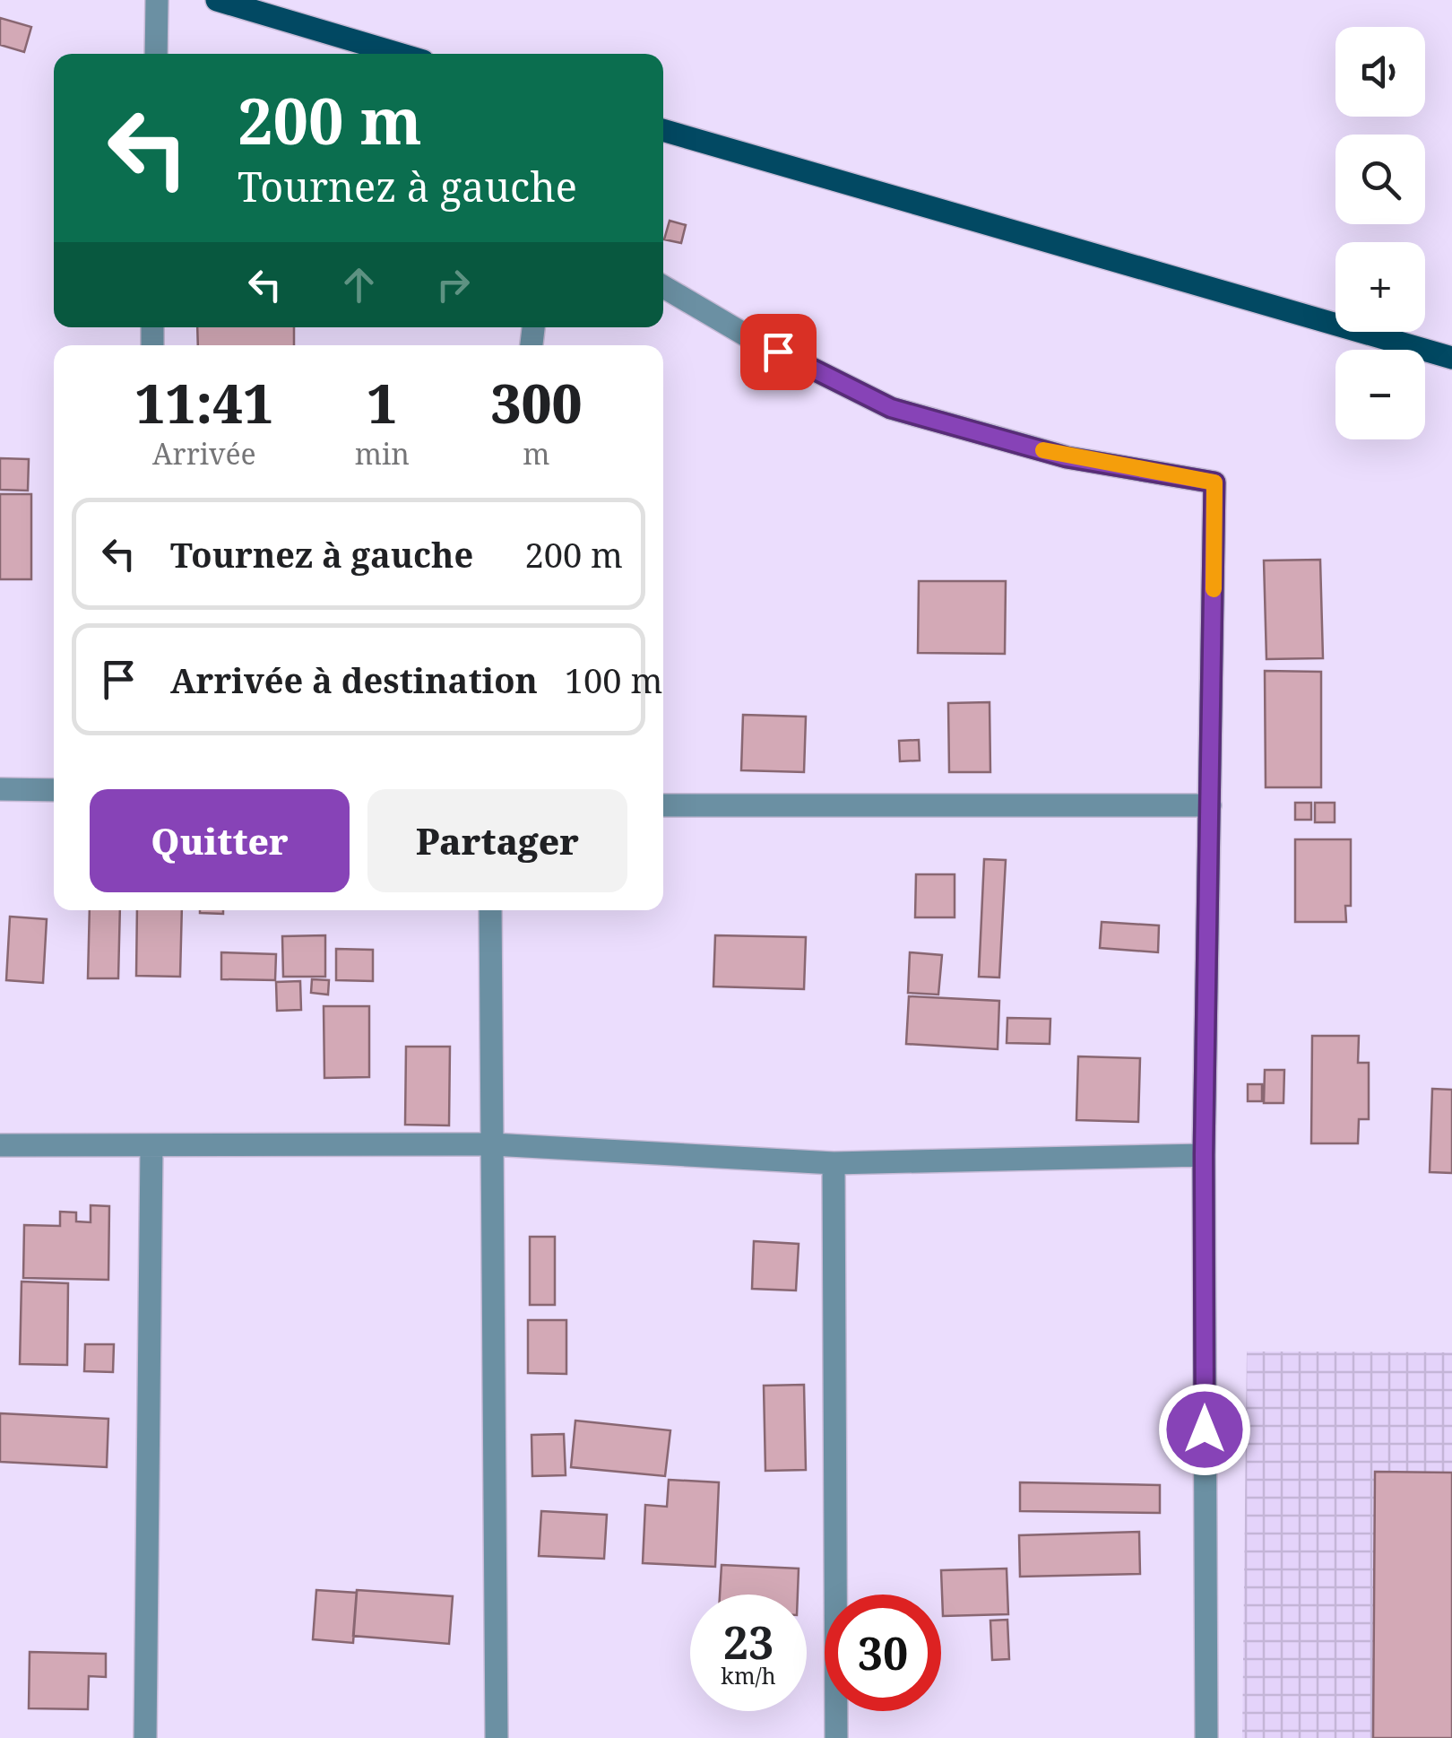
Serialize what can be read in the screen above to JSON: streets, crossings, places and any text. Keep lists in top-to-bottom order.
{
  "page": {
    "map_buttons": ["+", "−"],
    "turn": ["200 m", "Tournez à gauche"],
    "eta": [
      "11:41",
      "Arrivée",
      "1",
      "min",
      "300",
      "m"
    ],
    "list": [
      {
        "name": "Tournez à gauche",
        "value": "200 m"
      },
      {
        "name": "Arrivée à destination",
        "value": "100 m"
      }
    ],
    "buttons": ["Quitter", "Partager"],
    "speed": "23 km/h",
    "limit": "30"
  }
}
